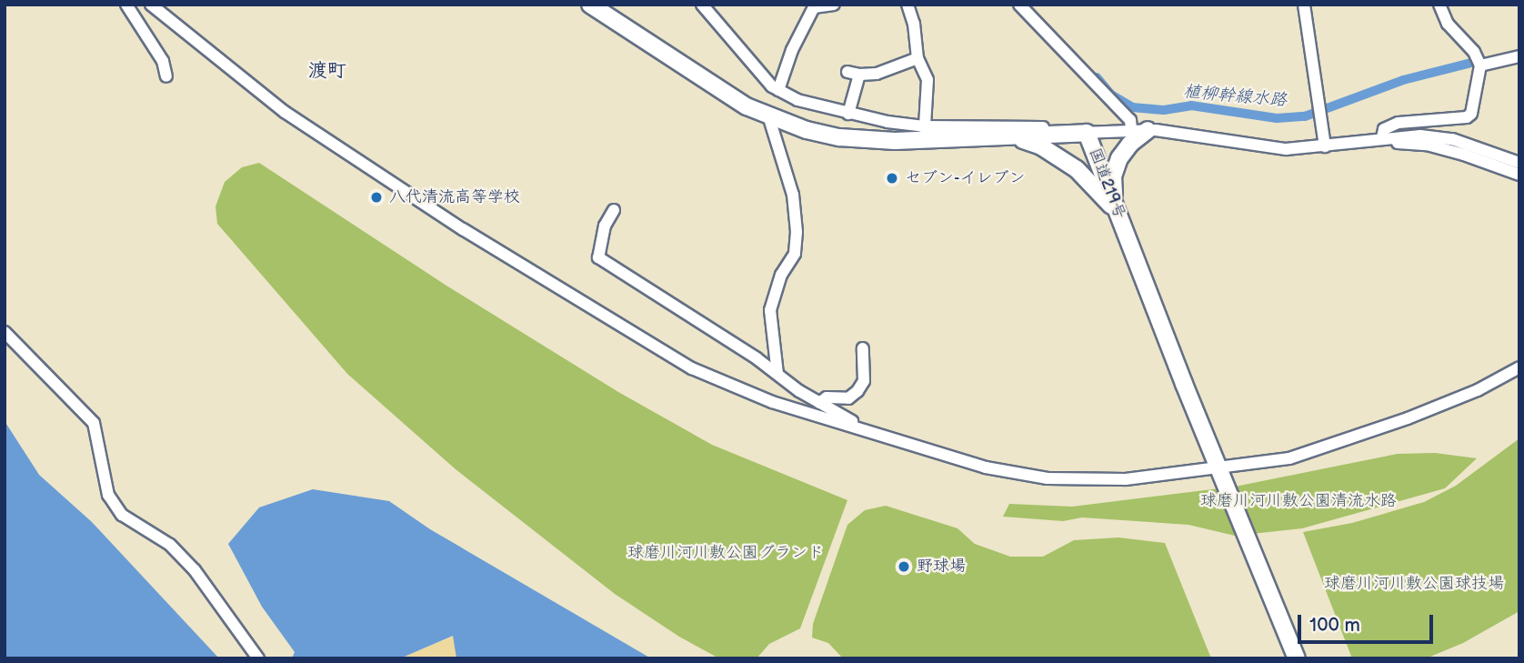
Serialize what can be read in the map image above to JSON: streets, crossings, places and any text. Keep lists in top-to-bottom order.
{
  "streets": {
    "highway": ["国道219号"]
  },
  "districts": ["渡町"],
  "water": ["植柳幹線水路"],
  "parks": ["球磨川河川敷公園清流水路", "球磨川河川敷公園グランド", "球磨川河川敷公園球技場"],
  "places": ["セブン-イレブン", "八代清流高等学校", "野球場"],
  "scale_bar": "100 m"
}
